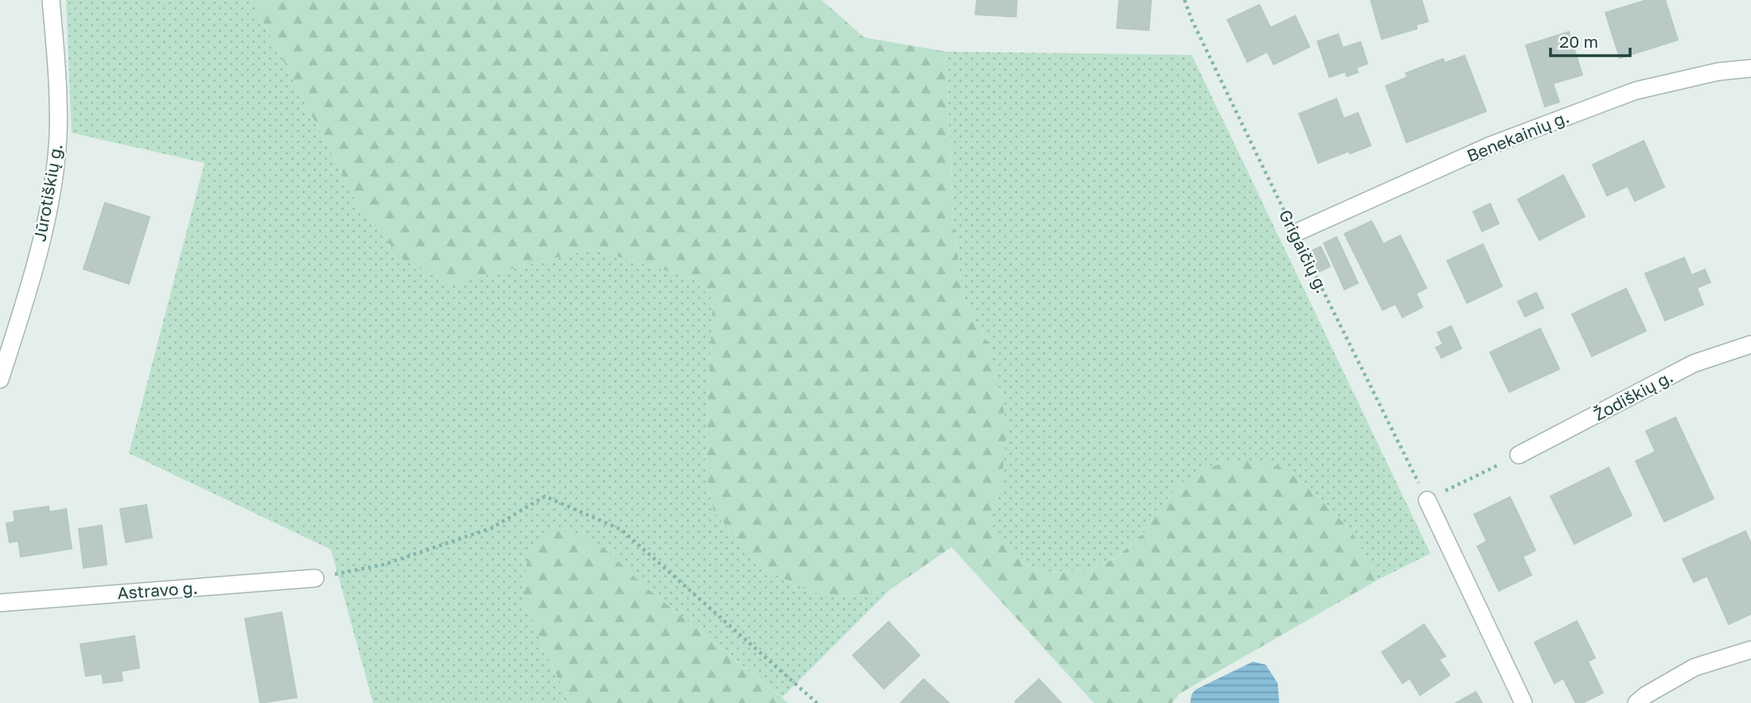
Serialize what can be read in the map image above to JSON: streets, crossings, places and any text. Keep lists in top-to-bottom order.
{
  "streets": {
    "street": [
      "Benekainių g.",
      "Jūrotiškių g.",
      "Žodiškių g.",
      "Astravo g."
    ],
    "path": ["Grigaičių g."]
  },
  "crossings": [
    ["Benekainių g.", "Grigaičių g."]
  ],
  "scale_bar": "20 m"
}
